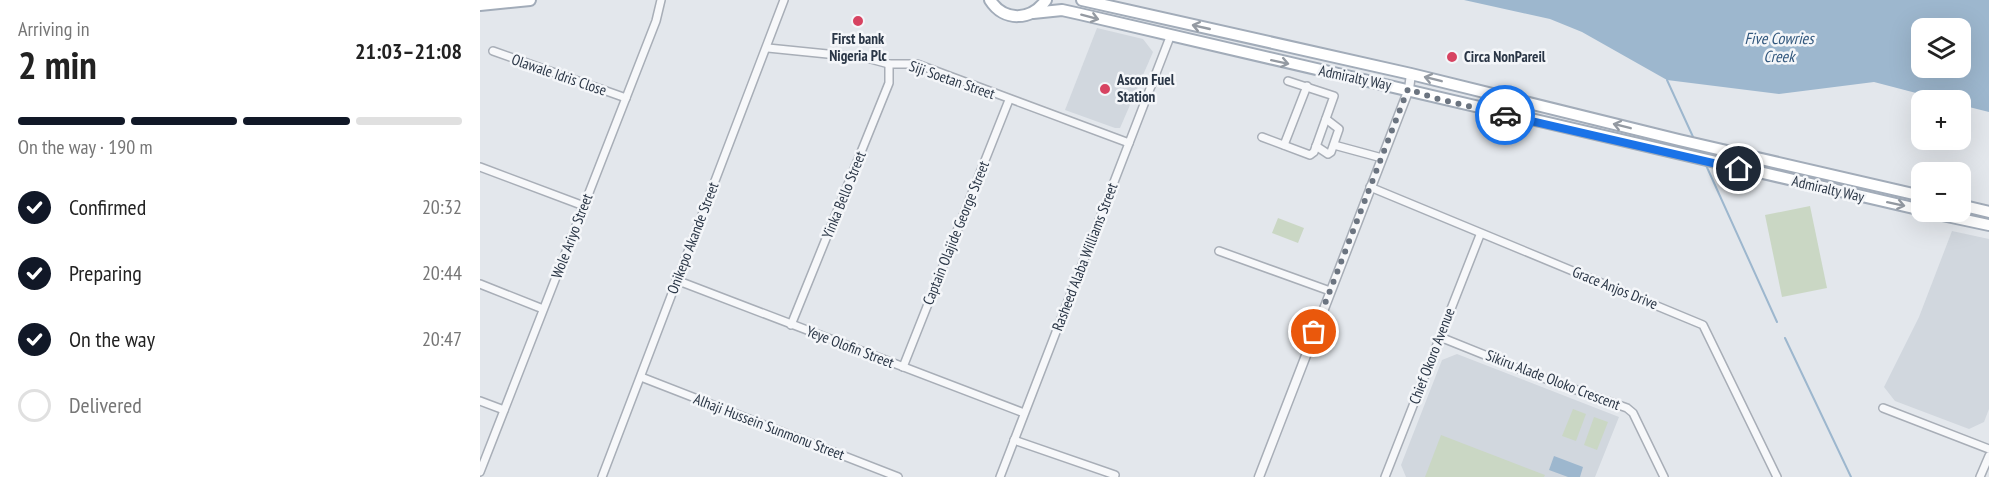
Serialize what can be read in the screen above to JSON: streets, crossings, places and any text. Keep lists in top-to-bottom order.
{
  "streets": {
    "main road": ["Admiralty Way"],
    "street": [
      "Olawale Idris Close",
      "Siji Soetan Street",
      "Yinka Bello Street",
      "Captain Olajide George Street",
      "Wole Ariyo Street",
      "Onikepo Akande Street",
      "Rasheed Alaba Williams Street",
      "Grace Anjos Drive",
      "Yeye Olofin Street",
      "Chief Okoro Avenue",
      "Sikiru Alade Oloko Crescent",
      "Alhaji Hussein Sunmonu Street"
    ]
  },
  "crossings": [
    ["Olawale Idris Close", "Wole Ariyo Street"],
    ["Admiralty Way", "Rasheed Alaba Williams Street"],
    ["Siji Soetan Street", "Yinka Bello Street"],
    ["Siji Soetan Street", "Captain Olajide George Street"],
    ["Siji Soetan Street", "Onikepo Akande Street"],
    ["Siji Soetan Street", "Rasheed Alaba Williams Street"],
    ["Yinka Bello Street", "Yeye Olofin Street"],
    ["Captain Olajide George Street", "Yeye Olofin Street"],
    ["Onikepo Akande Street", "Yeye Olofin Street"],
    ["Onikepo Akande Street", "Alhaji Hussein Sunmonu Street"],
    ["Rasheed Alaba Williams Street", "Yeye Olofin Street"],
    ["Grace Anjos Drive", "Chief Okoro Avenue"],
    ["Chief Okoro Avenue", "Sikiru Alade Oloko Crescent"]
  ],
  "water": ["Five Cowries Creek"],
  "places": ["First bank Nigeria Plc", "Circa NonPareil", "Ascon Fuel Station"],
  "page": {
    "heading": ["2 min", "Arriving in", "21:03–21:08"],
    "map_buttons": ["+", "−"],
    "bar": "On the way · 190 m",
    "list": [
      ["Confirmed", "20:32"],
      ["Preparing", "20:44"],
      ["On the way", "20:47"],
      "Delivered"
    ]
  }
}
